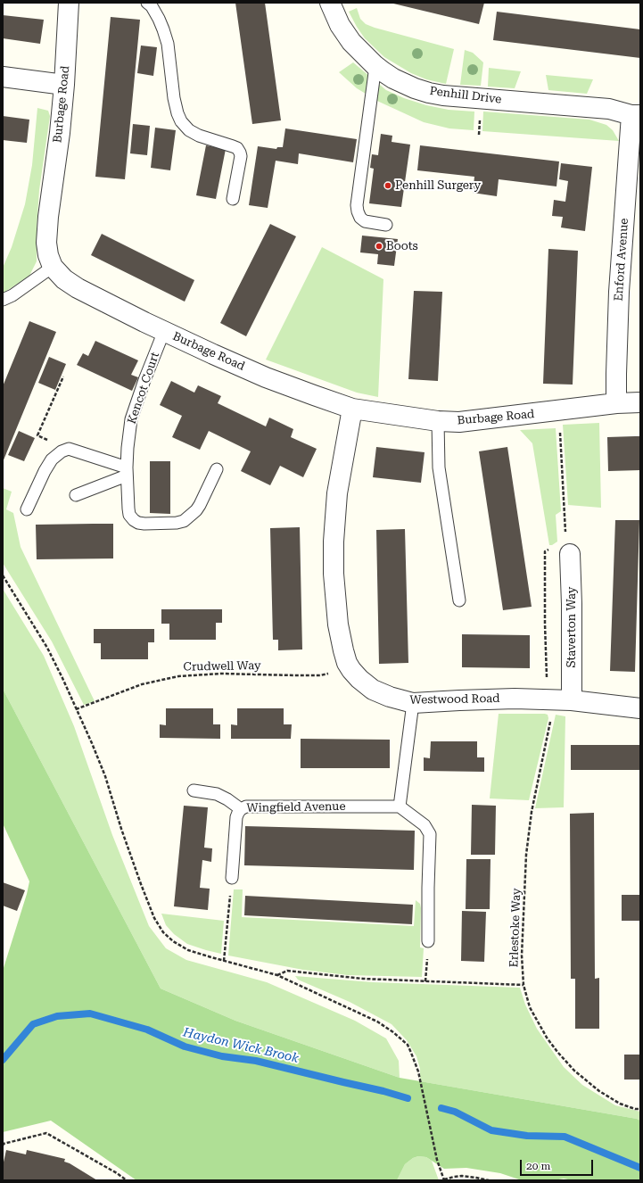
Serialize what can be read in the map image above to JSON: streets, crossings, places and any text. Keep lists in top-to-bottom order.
{
  "streets": {
    "street": [
      "Penhill Drive",
      "Burbage Road",
      "Enford Avenue",
      "Staverton Way",
      "Westwood Road"
    ],
    "lane": ["Kencot Court", "Wingfield Avenue"],
    "path": ["Crudwell Way", "Erlestoke Way"]
  },
  "crossings": [
    ["Penhill Drive", "Enford Avenue"],
    ["Burbage Road", "Enford Avenue"],
    ["Burbage Road", "Kencot Court"],
    ["Burbage Road", "Westwood Road"],
    ["Staverton Way", "Westwood Road"],
    ["Crudwell Way", "Westwood Road"],
    ["Westwood Road", "Erlestoke Way"]
  ],
  "water": ["Haydon Wick Brook"],
  "places": ["Penhill Surgery", "Boots"],
  "scale_bar": "20 m"
}
